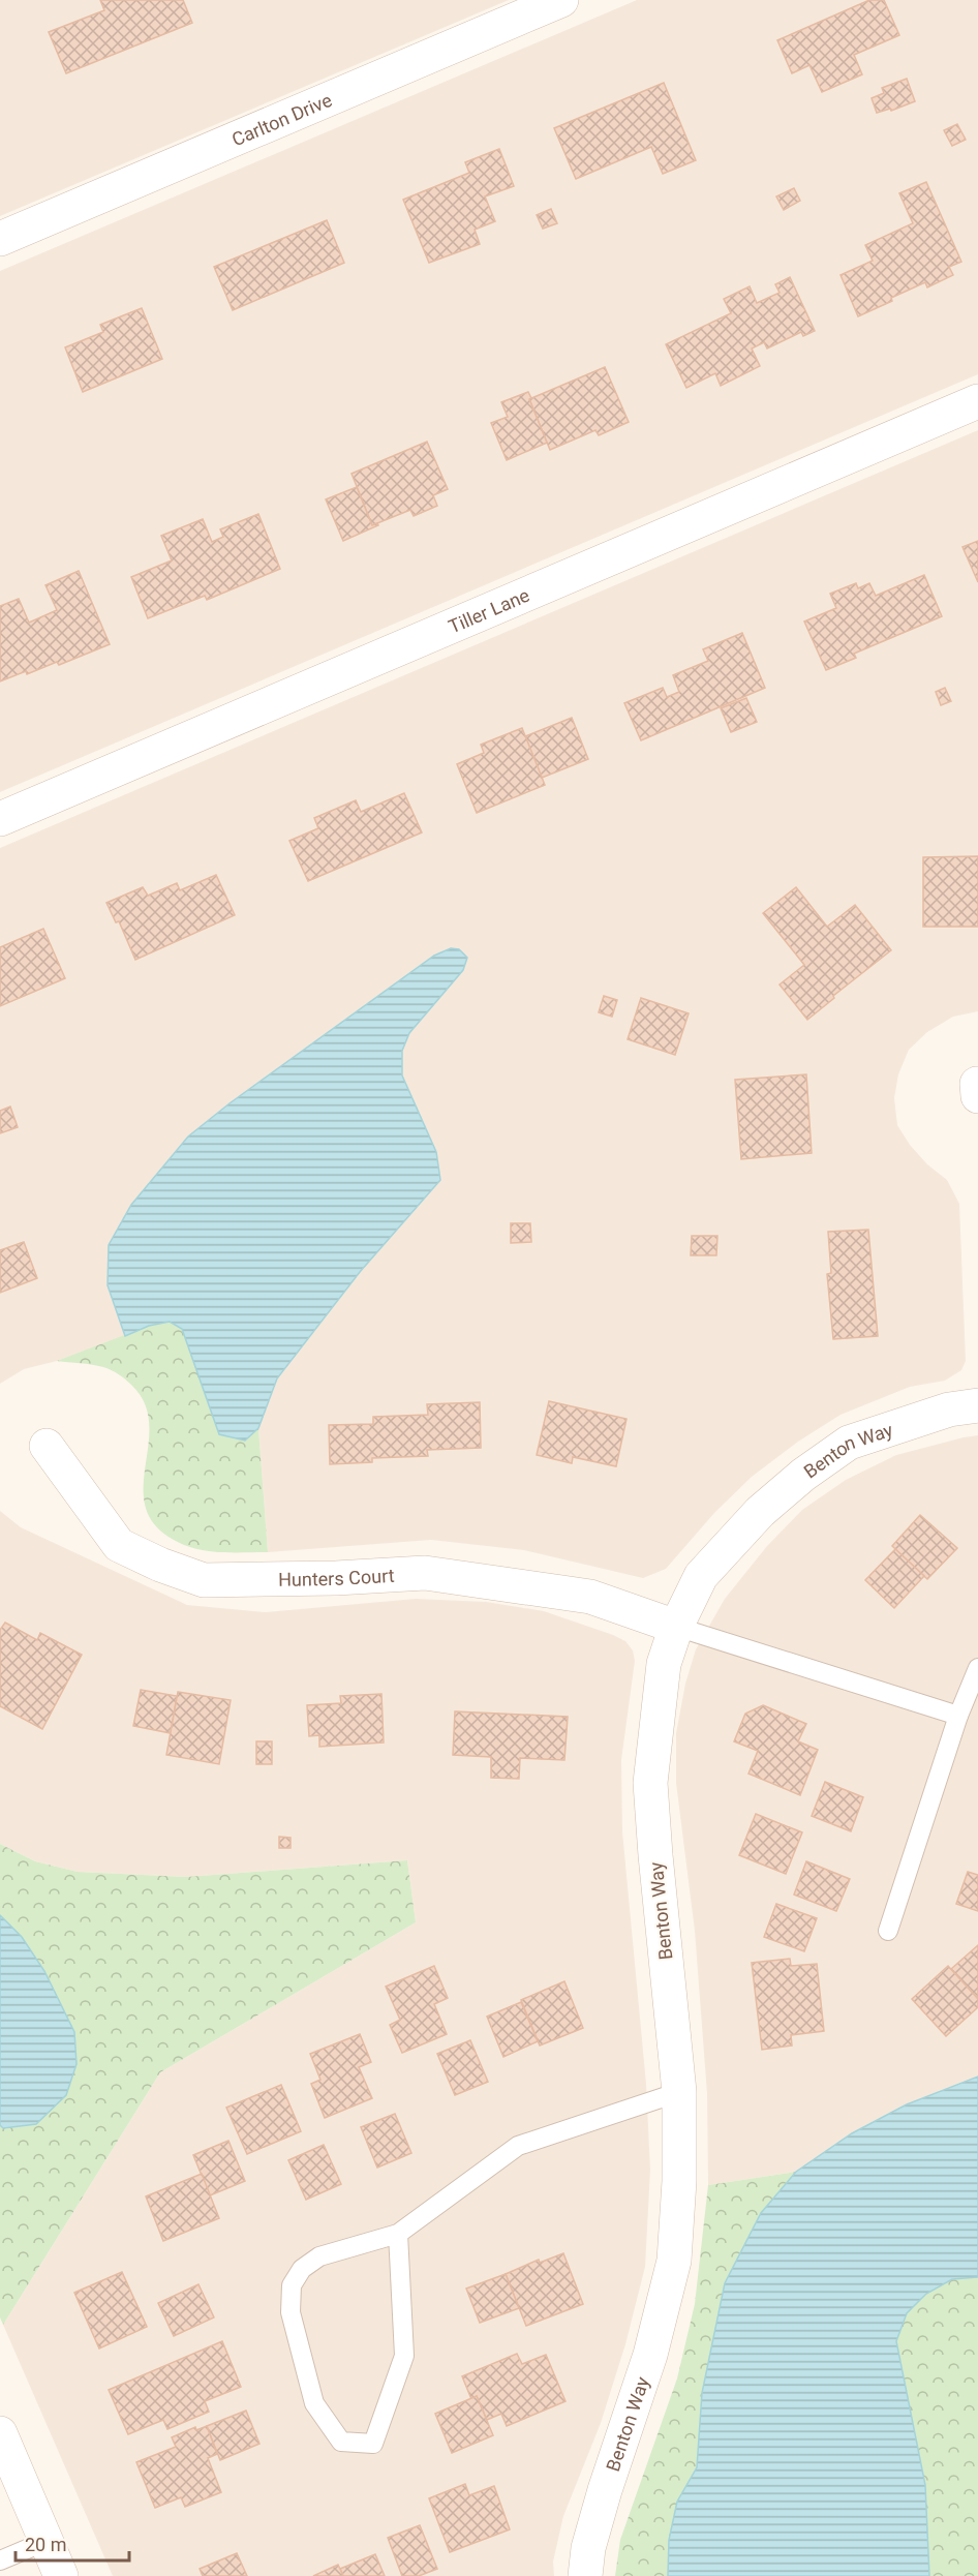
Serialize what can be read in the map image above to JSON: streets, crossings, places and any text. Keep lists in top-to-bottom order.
{
  "streets": {
    "street": [
      "Carlton Drive",
      "Tiller Lane",
      "Benton Way",
      "Hunters Court"
    ]
  },
  "crossings": [
    ["Benton Way", "Hunters Court"]
  ],
  "scale_bar": "20 m"
}
